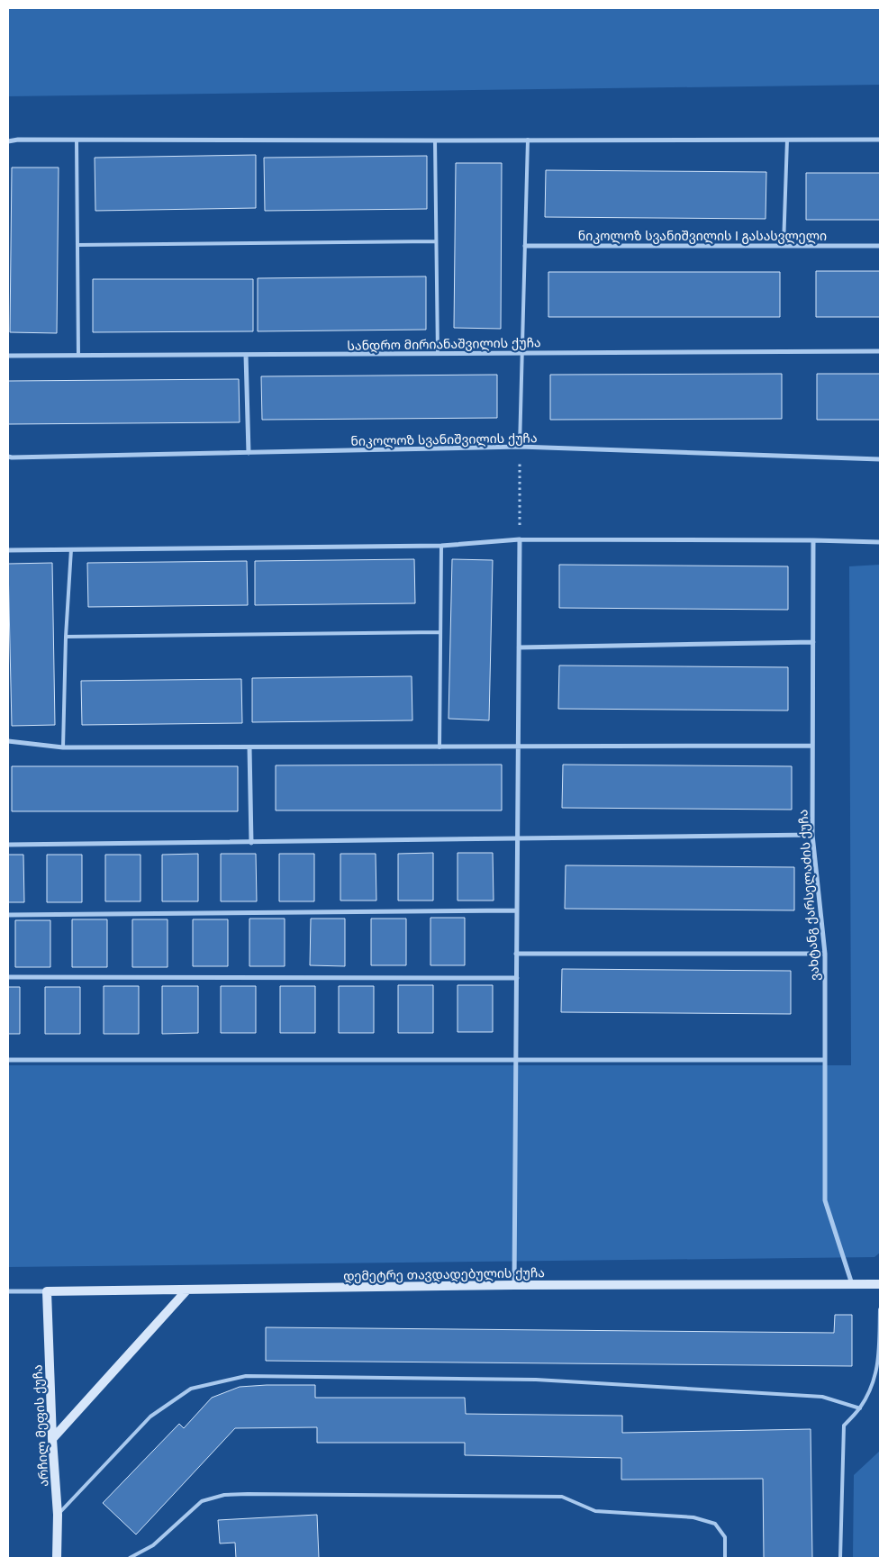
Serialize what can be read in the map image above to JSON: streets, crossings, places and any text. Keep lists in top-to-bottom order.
{
  "streets": {
    "street": [
      "ნიკოლოზ სვანიშვილის I გასასვლელი",
      "სანდრო მირიანაშვილის ქუჩა",
      "ნიკოლოზ სვანიშვილის ქუჩა",
      "ვახტანგ ქარსელაძის ქუჩა",
      "დემეტრე თავდადებულის ქუჩა",
      "არჩილ მეფის ქუჩა"
    ]
  },
  "crossings": [
    ["ვახტანგ ქარსელაძის ქუჩა", "დემეტრე თავდადებულის ქუჩა"],
    ["დემეტრე თავდადებულის ქუჩა", "არჩილ მეფის ქუჩა"]
  ]
}
